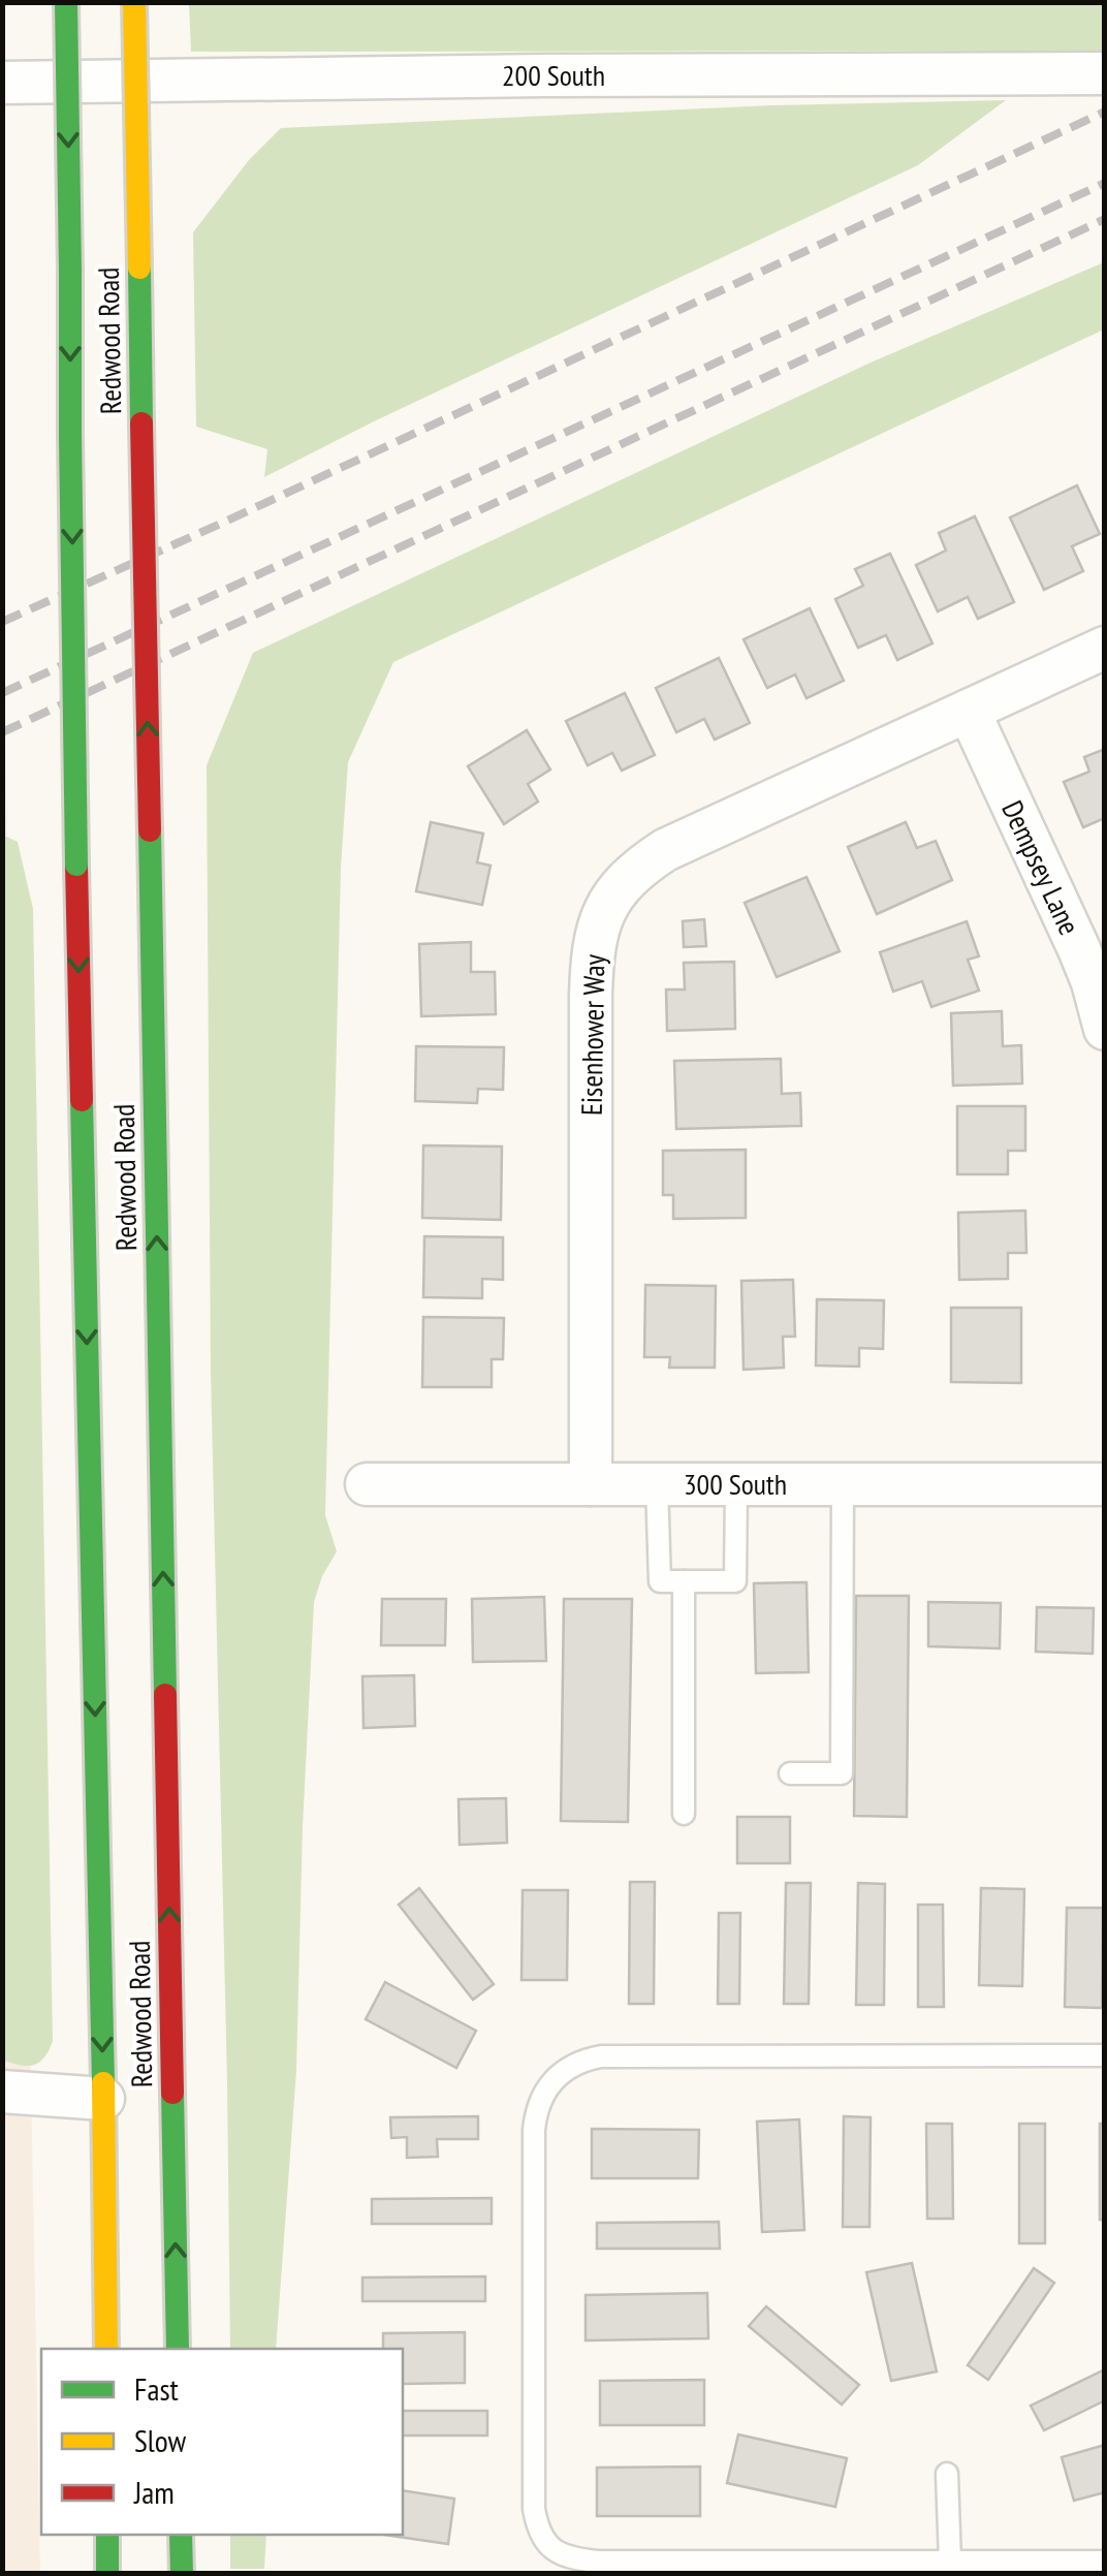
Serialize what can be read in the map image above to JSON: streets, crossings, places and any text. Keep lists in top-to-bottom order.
{
  "streets": {
    "main road": ["Redwood Road"],
    "street": [
      "200 South",
      "Dempsey Lane",
      "Eisenhower Way",
      "300 South"
    ]
  },
  "crossings": [
    ["Dempsey Lane", "Eisenhower Way"],
    ["Eisenhower Way", "300 South"]
  ],
  "legend": ["Fast", "Slow", "Jam"]
}
